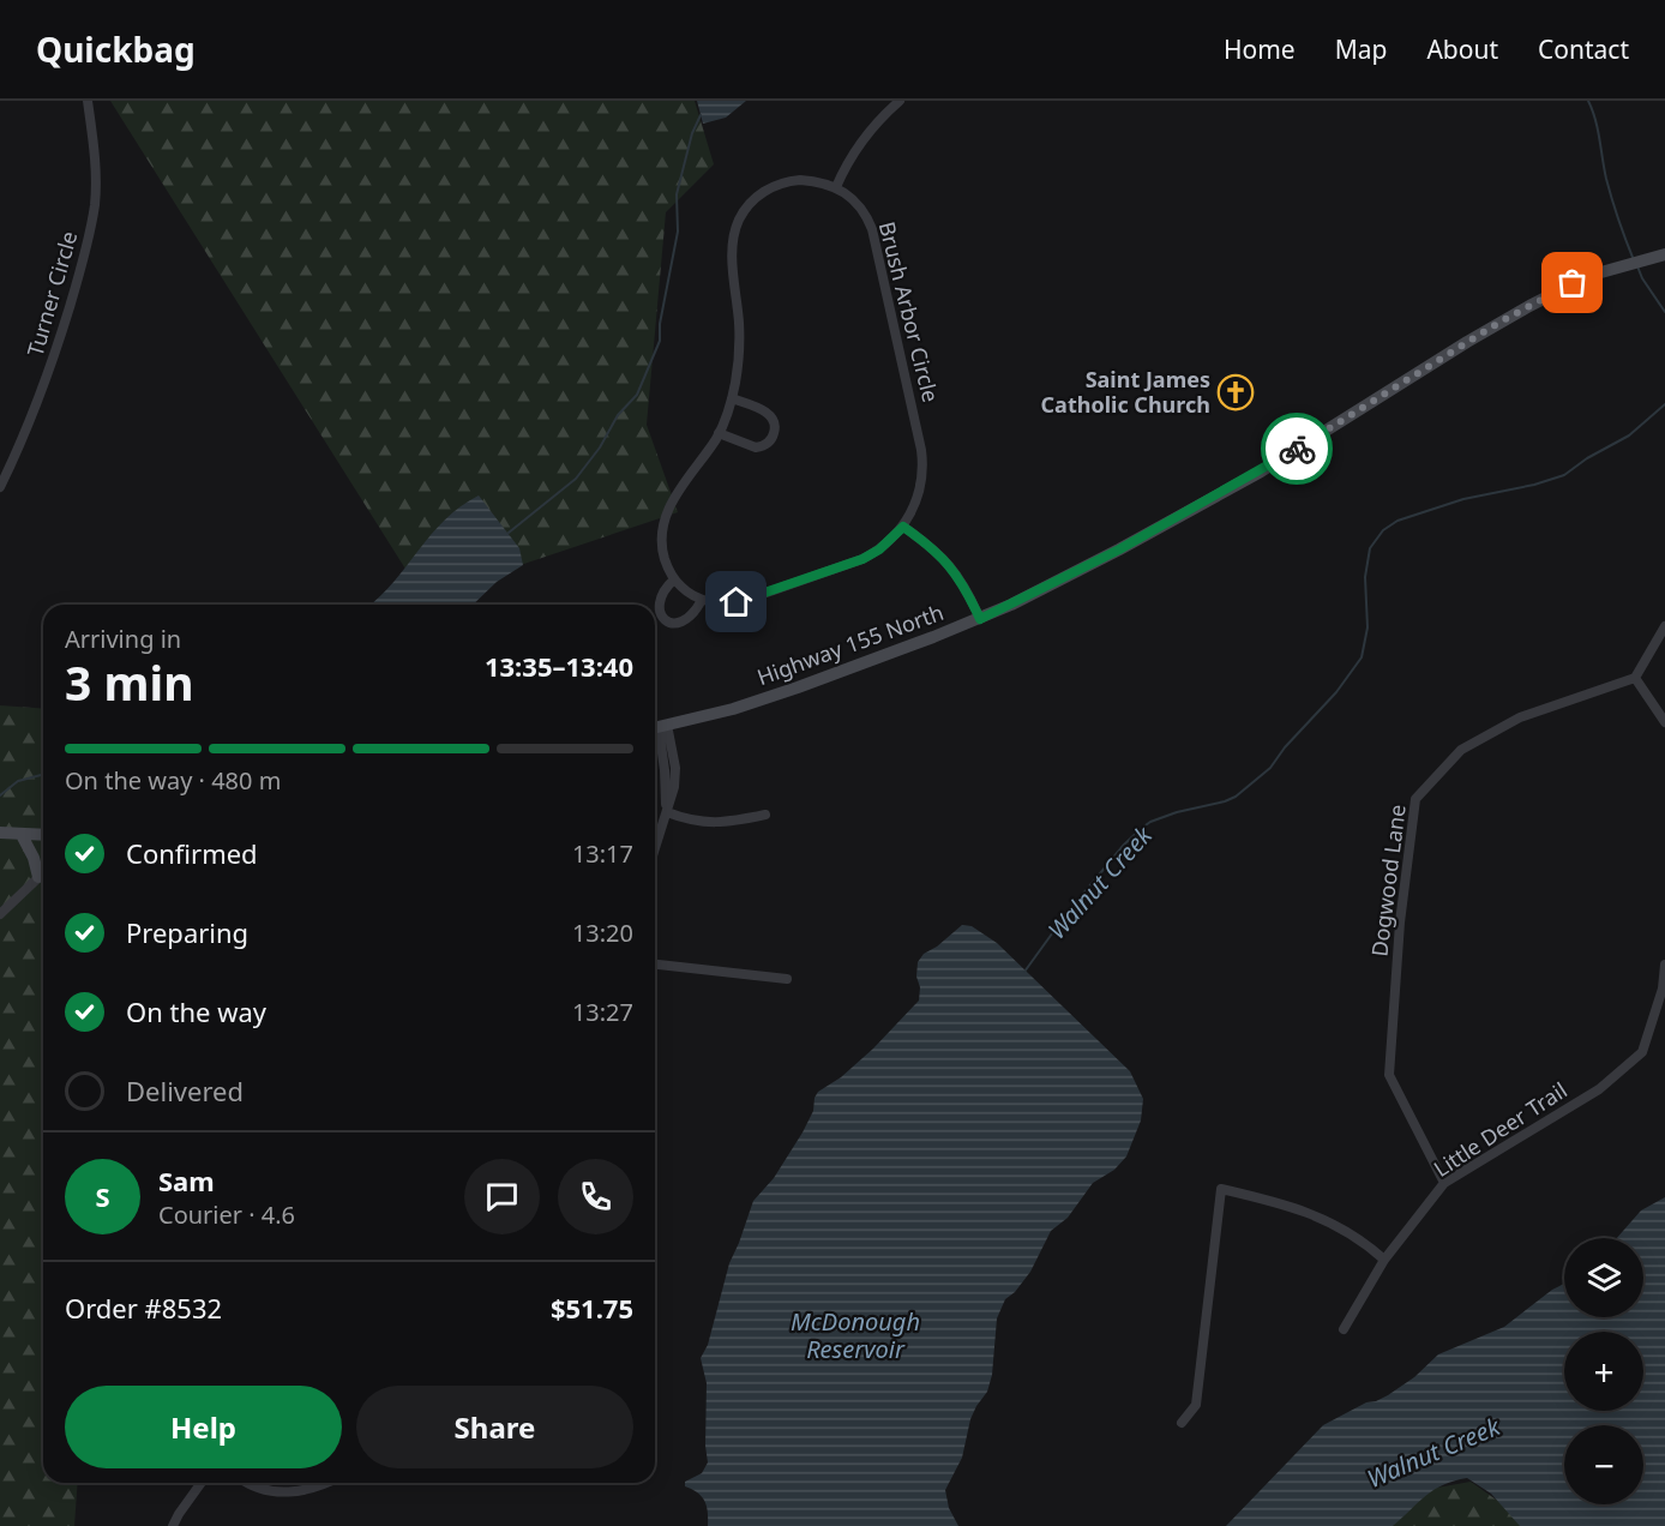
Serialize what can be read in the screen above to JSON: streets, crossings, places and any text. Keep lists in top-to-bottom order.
{
  "streets": {
    "main road": ["Highway 155 North"],
    "street": [
      "Turner Circle",
      "Brush Arbor Circle",
      "Dogwood Lane",
      "Little Deer Trail"
    ]
  },
  "crossings": [
    ["Dogwood Lane", "Little Deer Trail"]
  ],
  "water": ["Walnut Creek", "McDonough Reservoir"],
  "places": {
    "church": ["Saint James Catholic Church"]
  },
  "page": {
    "header": "Quickbag",
    "nav": [
      "Home",
      "Map",
      "About",
      "Contact"
    ],
    "heading": ["3 min", "Arriving in", "13:35–13:40"],
    "panel": [
      "Sam",
      "Courier · 4.6",
      "Order #8532",
      "$51.75"
    ],
    "bar": "On the way · 480 m",
    "list": [
      ["Confirmed", "13:17"],
      ["Preparing", "13:20"],
      ["On the way", "13:27"],
      "Delivered"
    ],
    "round": "S",
    "map_buttons": ["+", "−"],
    "buttons": ["Help", "Share"]
  }
}
